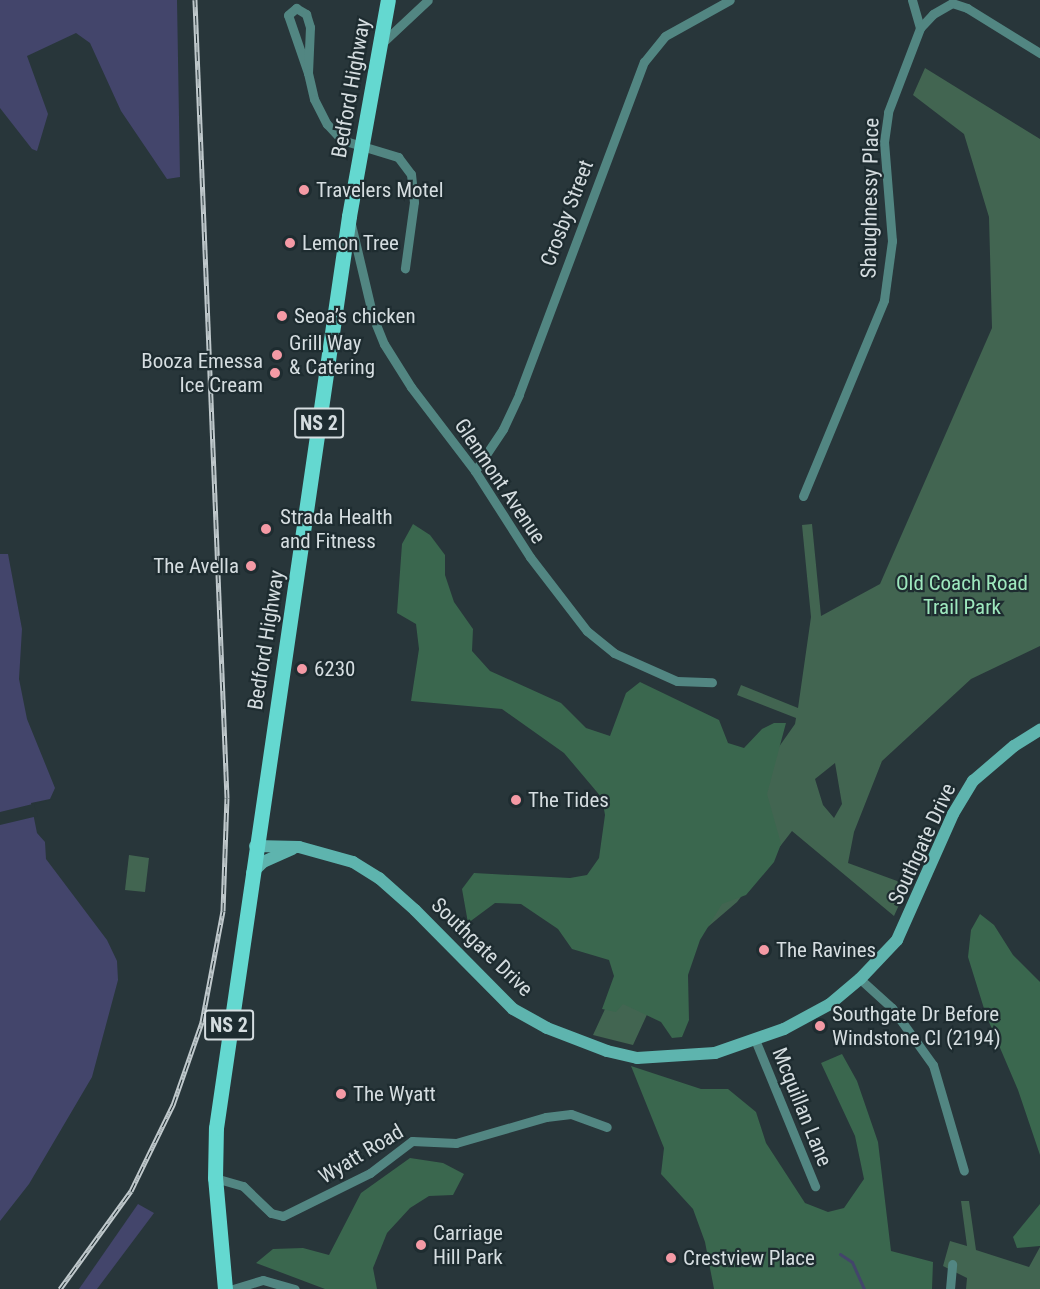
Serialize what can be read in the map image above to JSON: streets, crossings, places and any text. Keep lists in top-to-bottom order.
{
  "streets": {
    "main road": ["Bedford Highway", "NS 2"],
    "street": [
      "Shaughnessy Place",
      "Crosby Street",
      "Glenmont Avenue",
      "Southgate Drive",
      "Mcquillan Lane",
      "Wyatt Road"
    ]
  },
  "crossings": [
    ["Bedford Highway", "Glenmont Avenue"],
    ["Bedford Highway", "Southgate Drive"],
    ["Bedford Highway", "Wyatt Road"],
    ["Crosby Street", "Glenmont Avenue"],
    ["Southgate Drive", "Mcquillan Lane"]
  ],
  "parks": ["Old Coach Road Trail Park"],
  "places": [
    "Travelers Motel",
    "Lemon Tree",
    "Seoa’s chicken",
    "Grill Way & Catering",
    "Booza Emessa Ice Cream",
    "Strada Health and Fitness",
    "The Avella",
    "6230",
    "The Tides",
    "The Ravines",
    "Southgate Dr Before Windstone Cl (2194)",
    "The Wyatt",
    "Carriage Hill Park",
    "Crestview Place"
  ]
}
